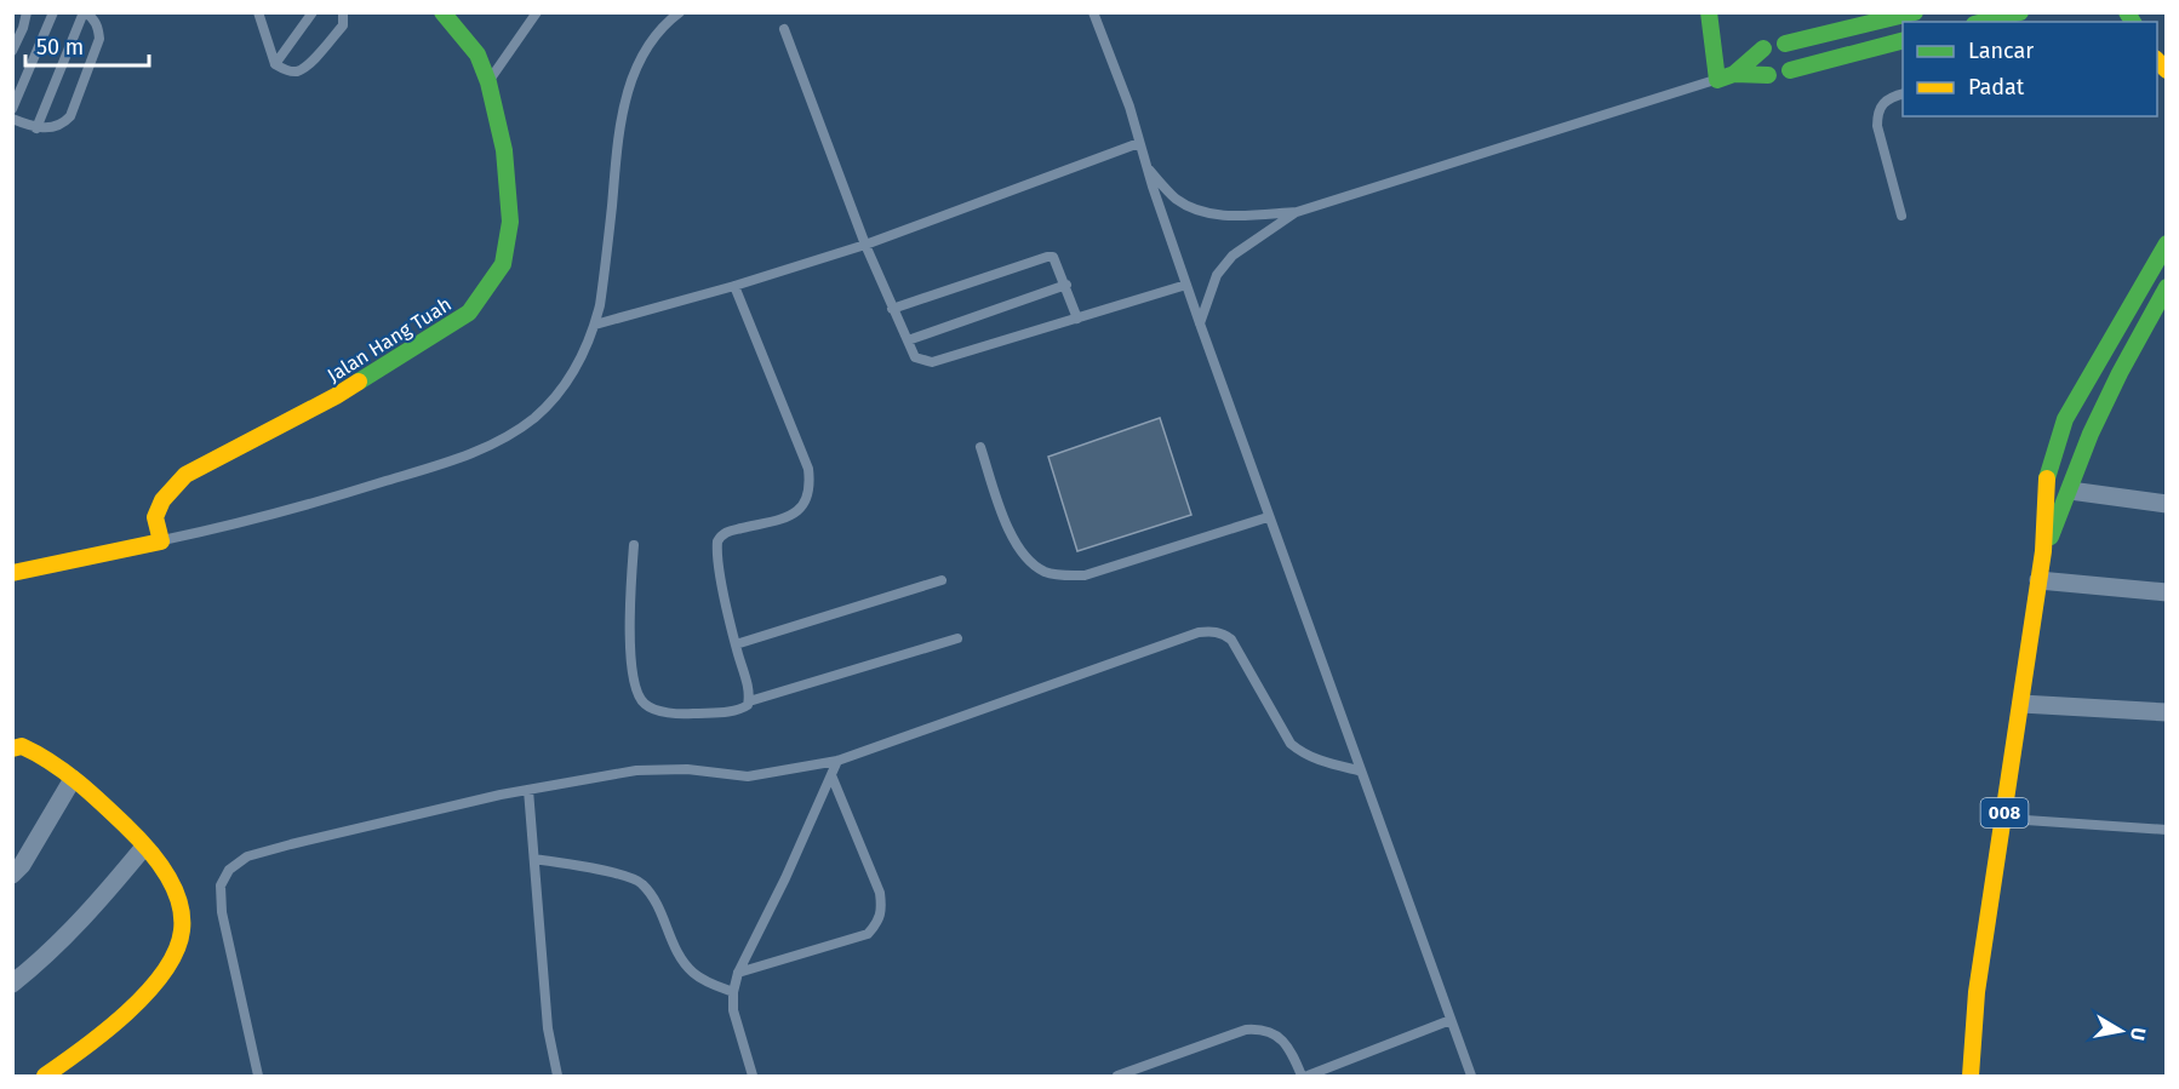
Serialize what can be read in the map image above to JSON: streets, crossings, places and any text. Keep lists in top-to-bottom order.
{
  "streets": {
    "main road": ["Jalan Hang Tuah", "008"]
  },
  "legend": ["Lancar", "Padat"],
  "scale_bar": "50 m",
  "north": "right"
}
